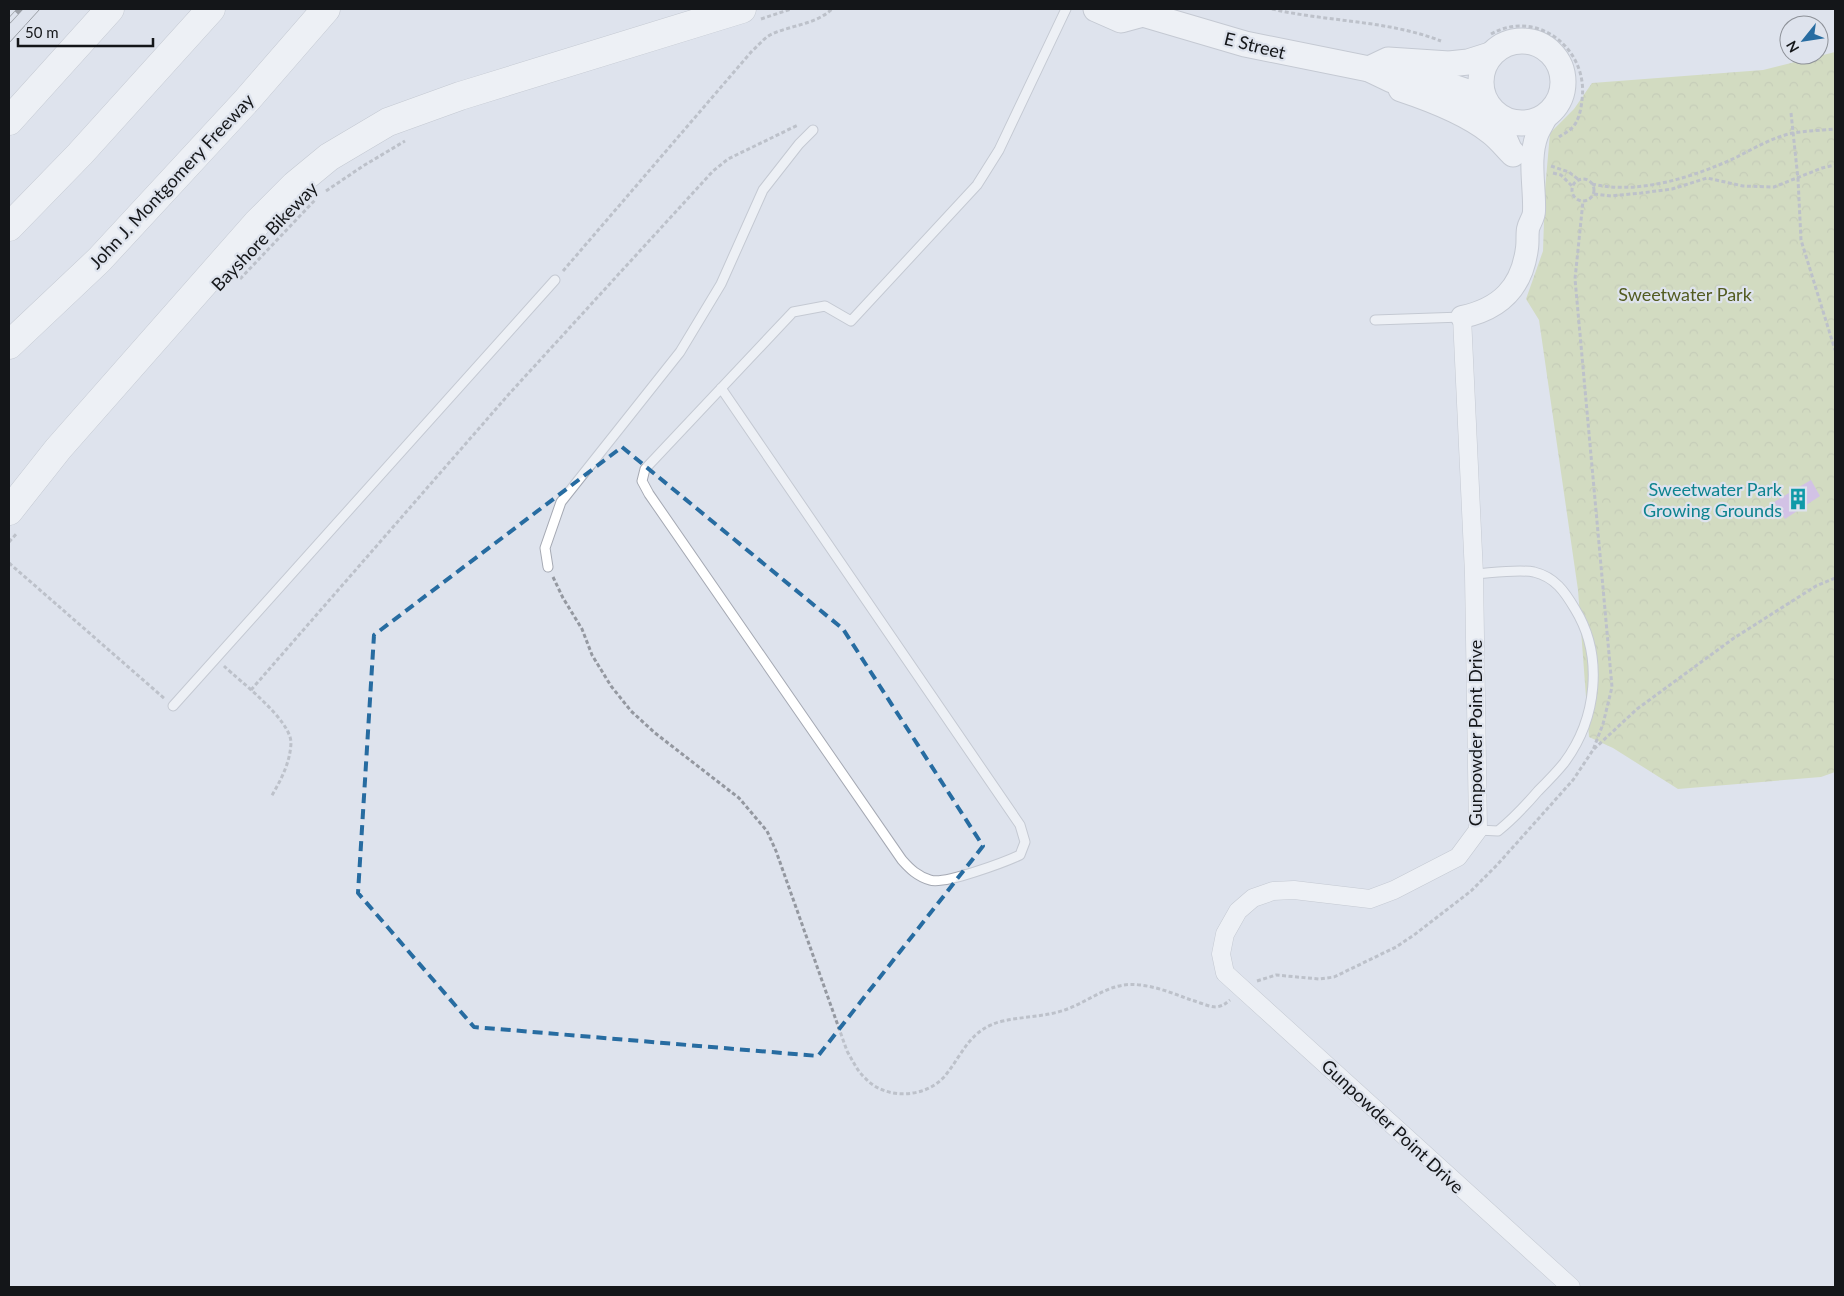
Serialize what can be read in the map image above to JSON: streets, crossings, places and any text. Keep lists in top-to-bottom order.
{
  "streets": {
    "highway": ["John J. Montgomery Freeway"],
    "main road": ["E Street"],
    "street": ["Gunpowder Point Drive"],
    "path": ["Bayshore Bikeway"]
  },
  "parks": ["Sweetwater Park"],
  "places": {
    "building": ["Sweetwater Park Growing Grounds"]
  },
  "scale_bar": "50 m",
  "north": "bottom left"
}
